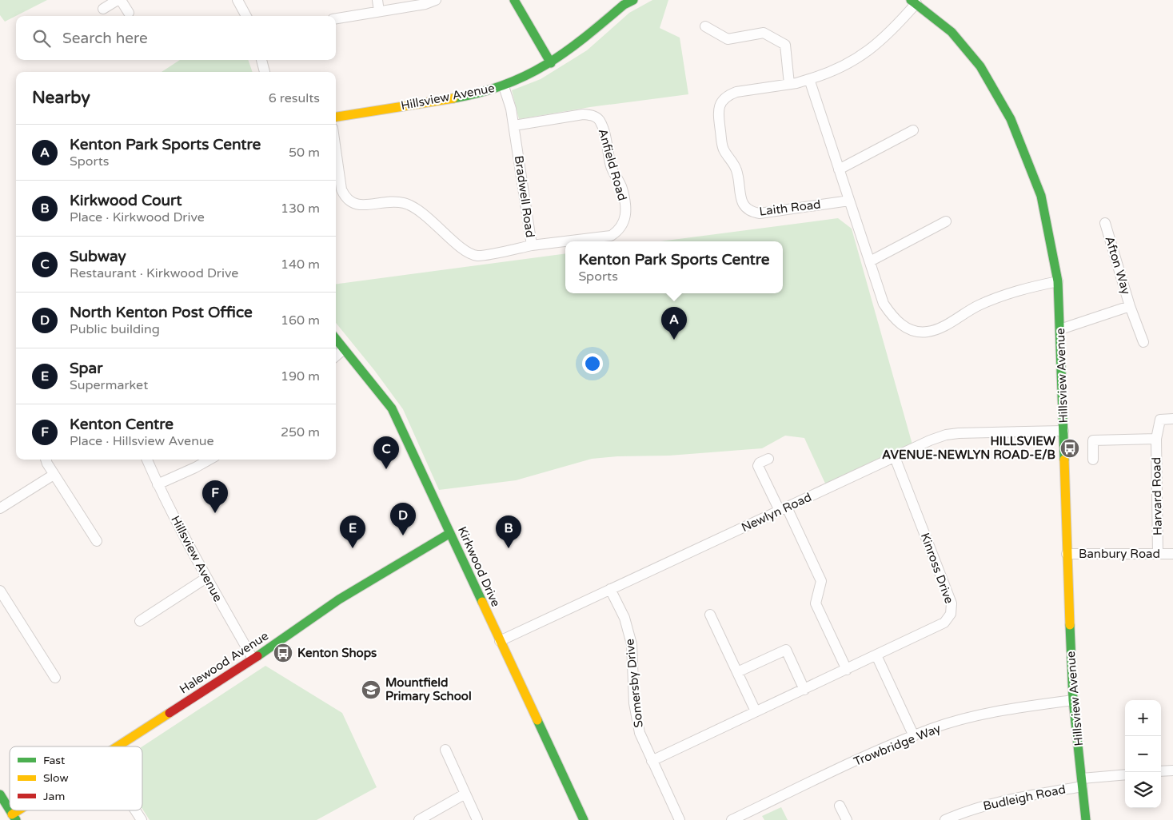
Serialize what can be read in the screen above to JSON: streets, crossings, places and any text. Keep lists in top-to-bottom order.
{
  "streets": {
    "street": [
      "Hillsview Avenue",
      "Anfield Road",
      "Bradwell Road",
      "Laith Road",
      "Afton Way",
      "Harvard Road",
      "Newlyn Road",
      "Banbury Road",
      "Kirkwood Drive",
      "Kinross Drive",
      "Halewood Avenue",
      "Somersby Drive",
      "Trowbridge Way",
      "Budleigh Road"
    ]
  },
  "crossings": [
    ["Hillsview Avenue", "Bradwell Road"],
    ["Hillsview Avenue", "Laith Road"],
    ["Hillsview Avenue", "Afton Way"],
    ["Hillsview Avenue", "Newlyn Road"],
    ["Hillsview Avenue", "Banbury Road"],
    ["Hillsview Avenue", "Halewood Avenue"],
    ["Hillsview Avenue", "Trowbridge Way"],
    ["Hillsview Avenue", "Budleigh Road"],
    ["Anfield Road", "Bradwell Road"],
    ["Harvard Road", "Banbury Road"],
    ["Newlyn Road", "Kirkwood Drive"],
    ["Newlyn Road", "Kinross Drive"],
    ["Newlyn Road", "Somersby Drive"],
    ["Kirkwood Drive", "Halewood Avenue"],
    ["Kinross Drive", "Somersby Drive"]
  ],
  "places": {
    "bus stop": ["HILLSVIEW AVENUE-NEWLYN ROAD-E/B", "Kenton Shops"],
    "school or university": ["Mountfield Primary School"]
  },
  "legend": ["Fast", "Slow", "Jam"],
  "page": {
    "search": "Search here",
    "heading": ["Nearby", "6 results"],
    "list": [
      {
        "mark": "A",
        "name": "Kenton Park Sports Centre",
        "note": "Sports",
        "value": "50 m"
      },
      {
        "mark": "B",
        "name": "Kirkwood Court",
        "note": "Place · Kirkwood Drive",
        "value": "130 m"
      },
      {
        "mark": "C",
        "name": "Subway",
        "note": "Restaurant · Kirkwood Drive",
        "value": "140 m"
      },
      {
        "mark": "D",
        "name": "North Kenton Post Office",
        "note": "Public building",
        "value": "160 m"
      },
      {
        "mark": "E",
        "name": "Spar",
        "note": "Supermarket",
        "value": "190 m"
      },
      {
        "mark": "F",
        "name": "Kenton Centre",
        "note": "Place · Hillsview Avenue",
        "value": "250 m"
      }
    ],
    "popup": ["Kenton Park Sports Centre", "Sports"],
    "pins": [
      "A",
      "C",
      "F",
      "D",
      "B",
      "E"
    ],
    "map_buttons": ["+", "−"]
  }
}
